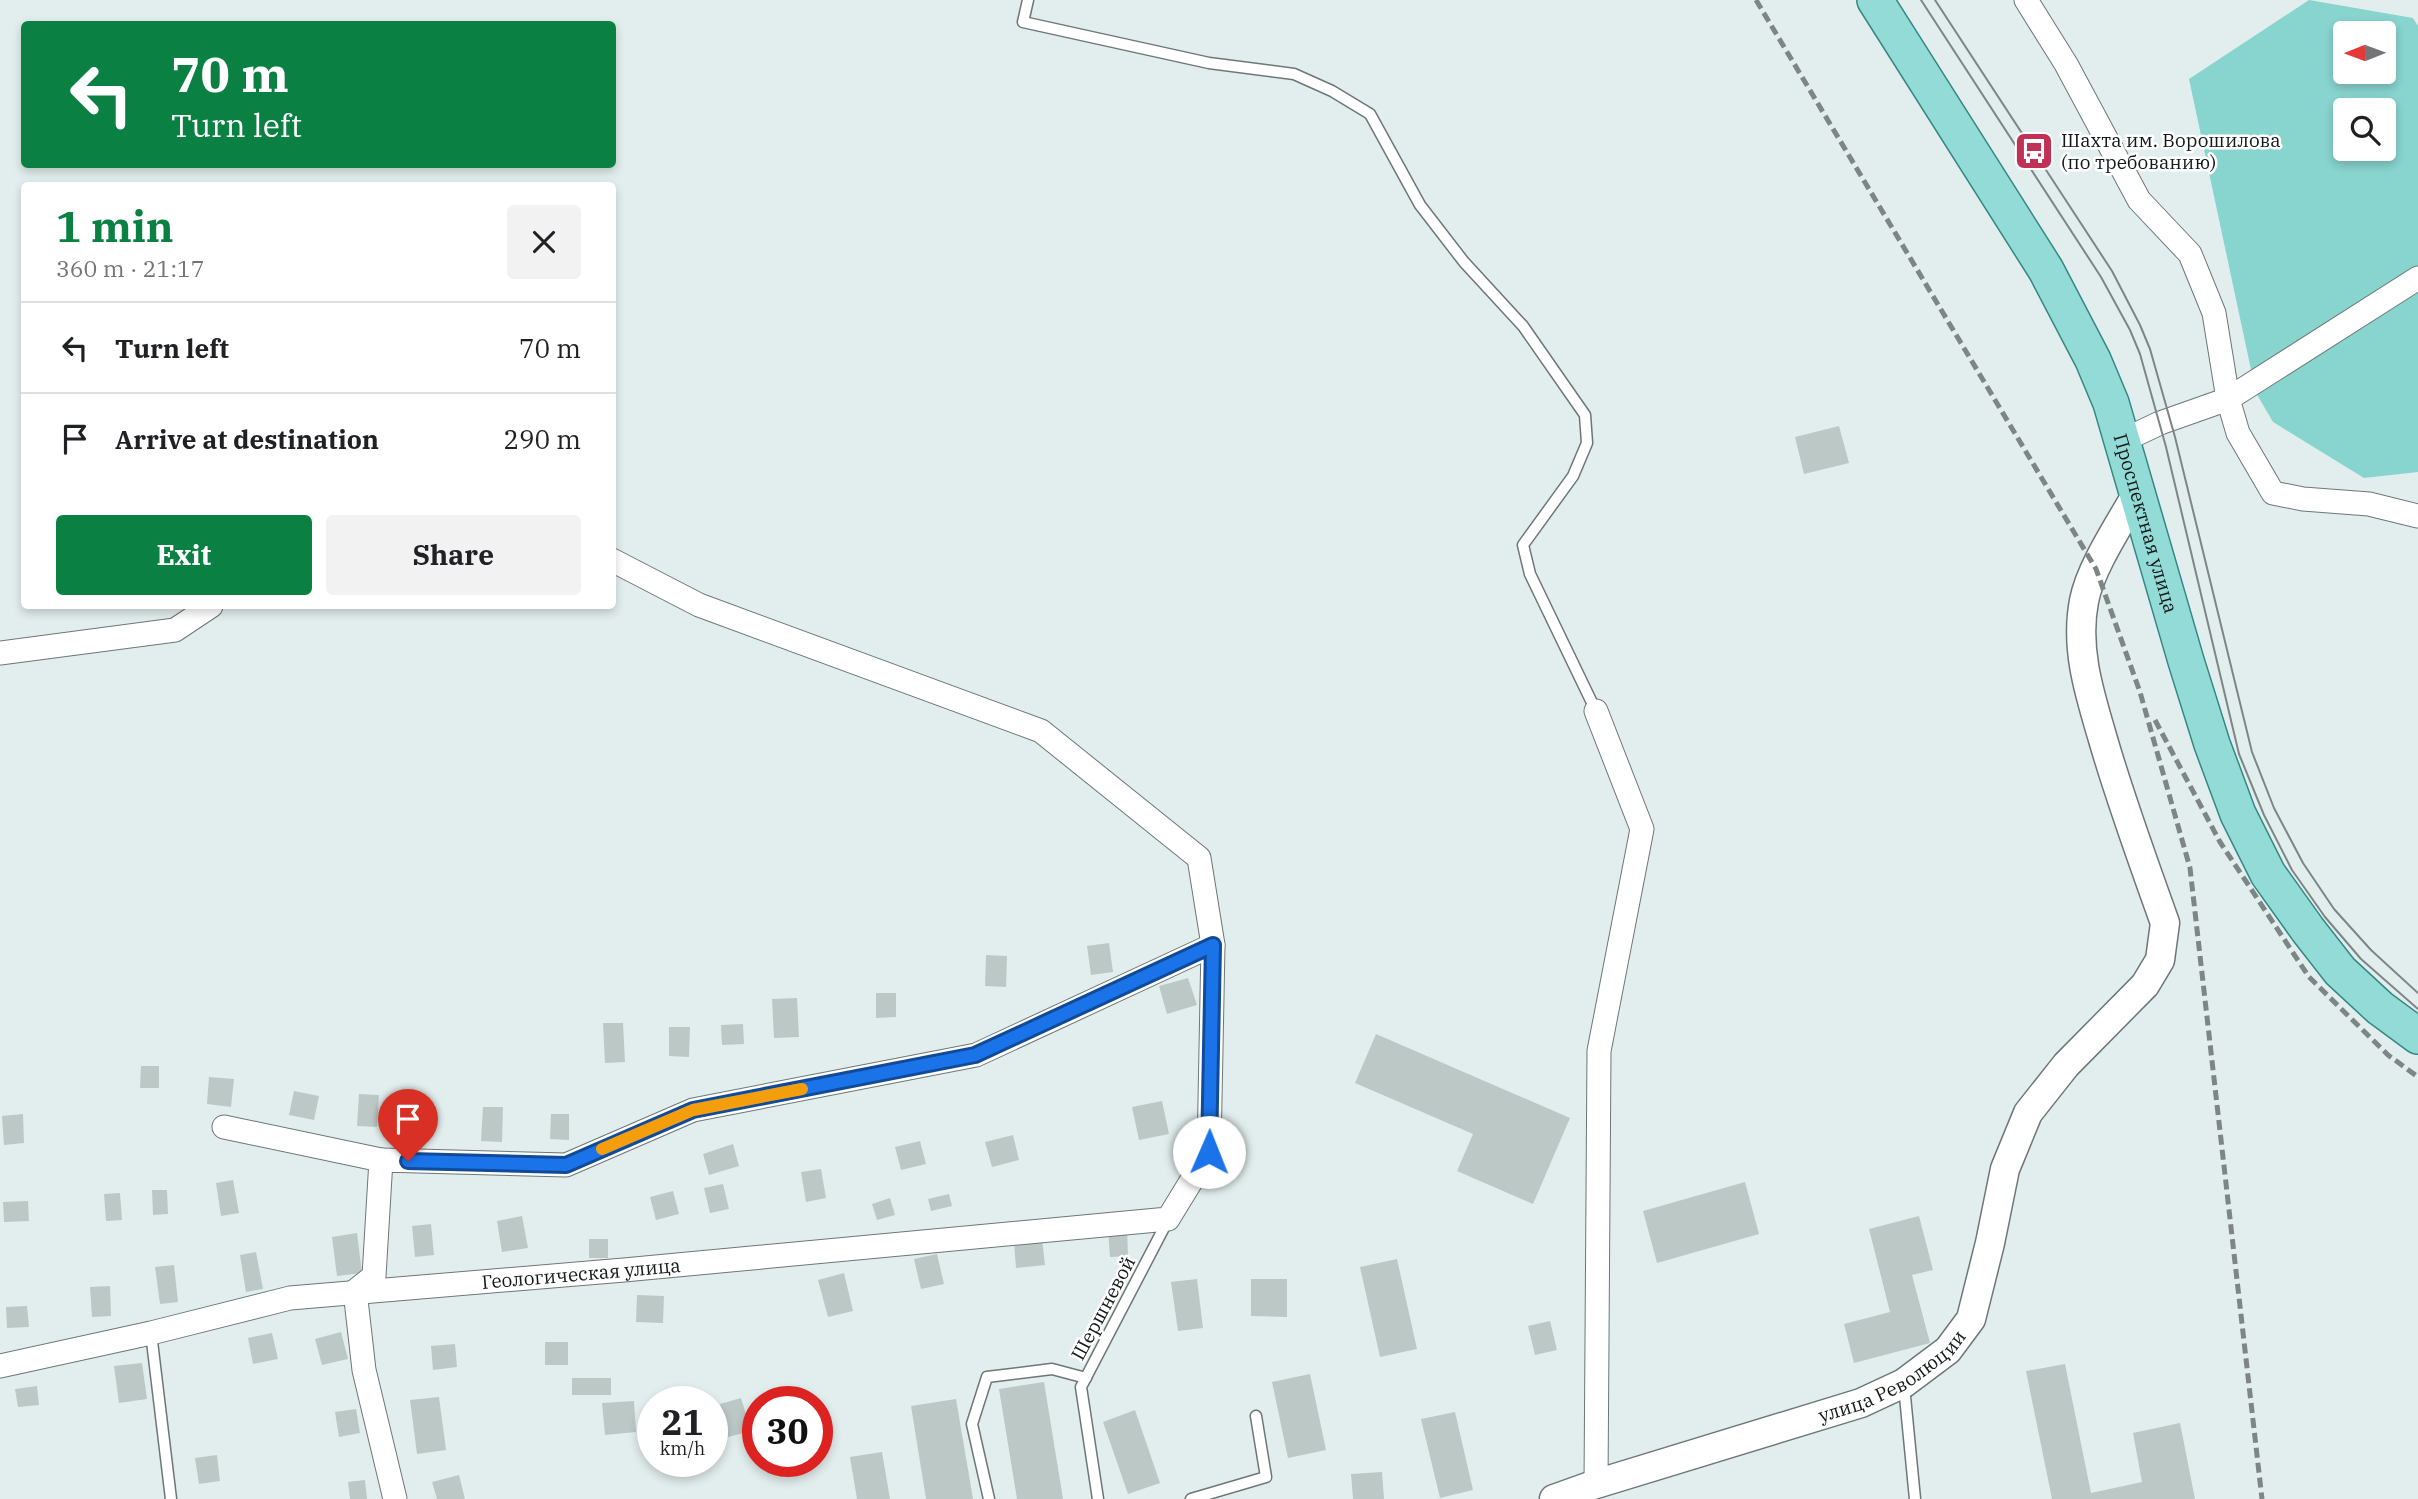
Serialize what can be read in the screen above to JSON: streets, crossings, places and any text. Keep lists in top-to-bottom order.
{
  "streets": {
    "main road": ["Проспектная улица"],
    "street": ["Геологическая улица", "улица Революции"],
    "lane": ["Шершневой"]
  },
  "crossings": [
    ["Проспектная улица", "улица Революции"],
    ["Геологическая улица", "Шершневой"]
  ],
  "places": {
    "bus stop": ["Шахта им. Ворошилова (по требованию)"]
  },
  "north": "left",
  "page": {
    "turn": ["70 m", "Turn left"],
    "heading": ["1 min", "360 m · 21:17"],
    "list": [
      {
        "name": "Turn left",
        "value": "70 m"
      },
      {
        "name": "Arrive at destination",
        "value": "290 m"
      }
    ],
    "buttons": ["Exit", "Share"],
    "speed": "21 km/h",
    "limit": "30"
  }
}
